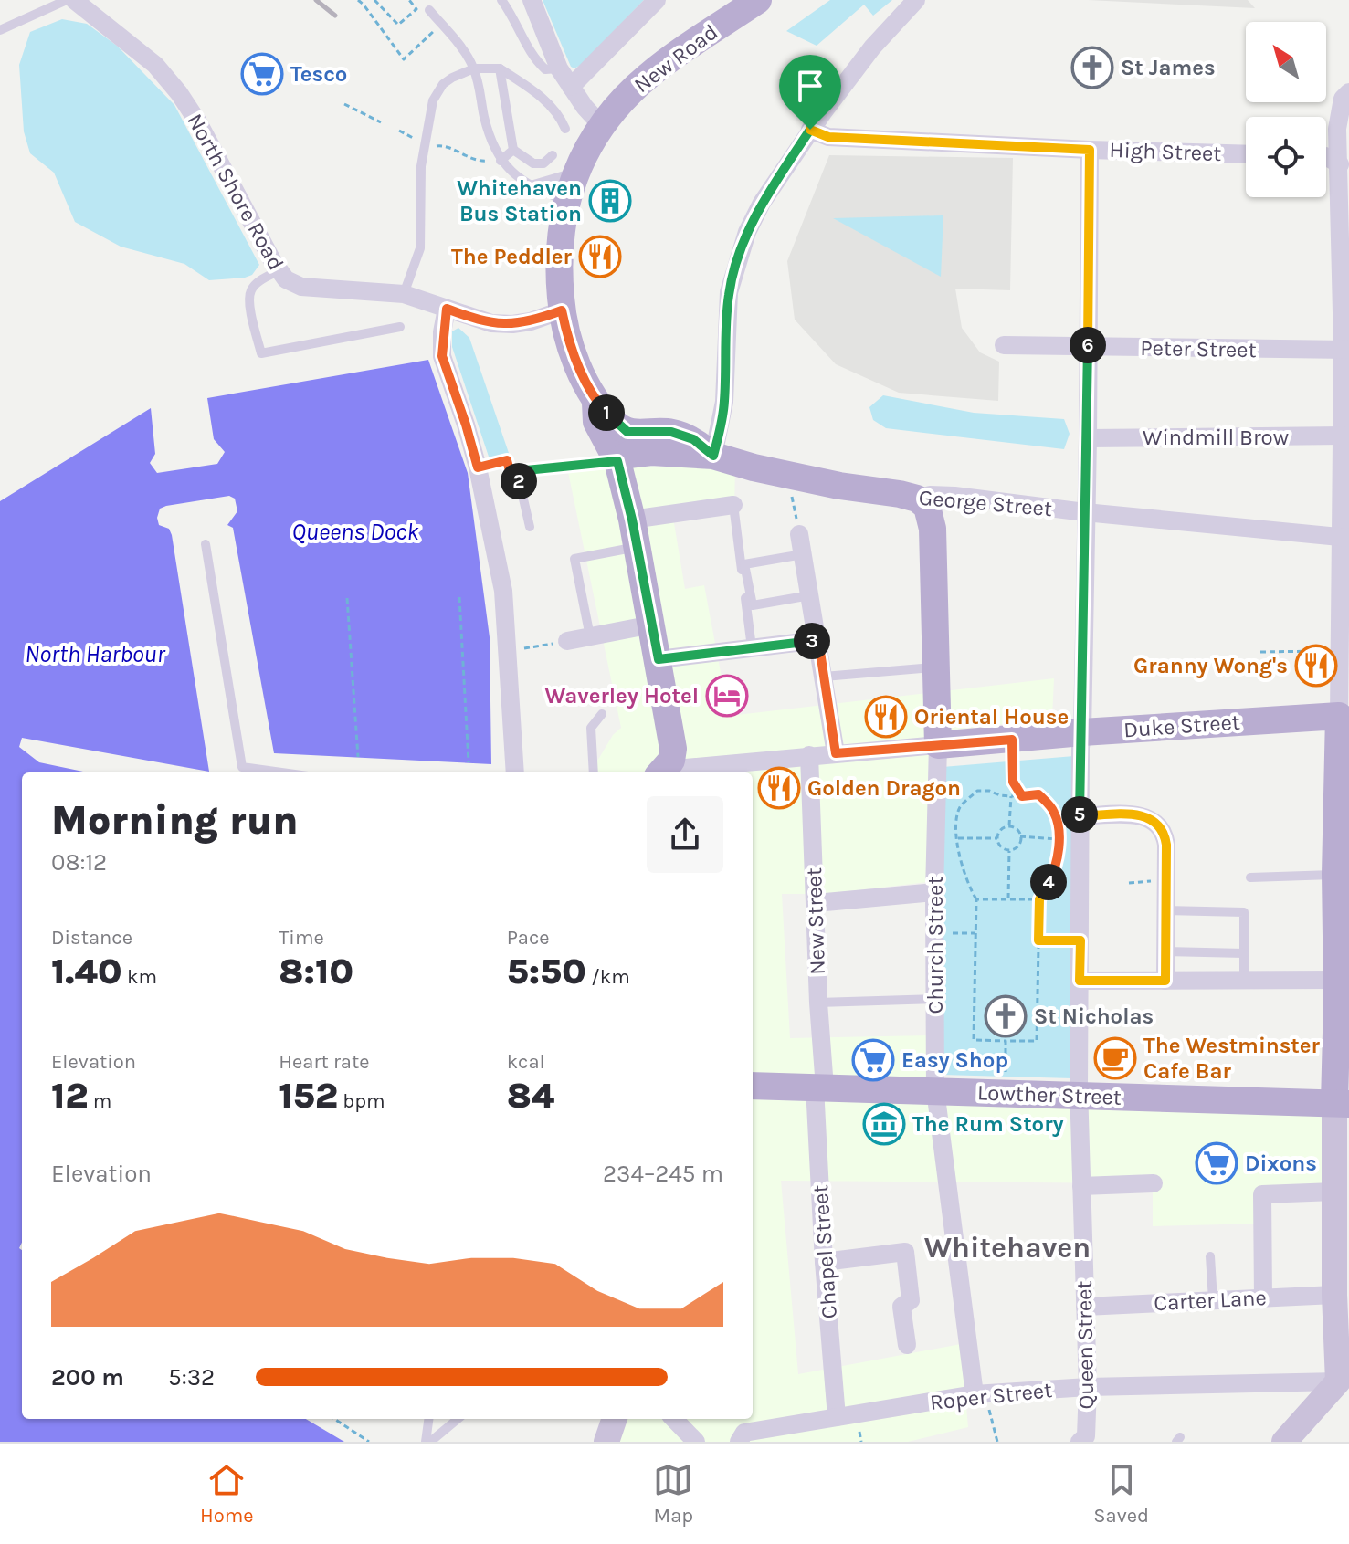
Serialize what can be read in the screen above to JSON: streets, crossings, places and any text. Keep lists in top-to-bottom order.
{
  "streets": {
    "main road": [
      "New Road",
      "George Street",
      "Duke Street",
      "Church Street",
      "Lowther Street"
    ],
    "street": [
      "High Street",
      "North Shore Road",
      "Peter Street",
      "Windmill Brow",
      "New Street",
      "Chapel Street",
      "Carter Lane",
      "Queen Street",
      "Roper Street"
    ]
  },
  "crossings": [
    ["New Road", "North Shore Road"],
    ["High Street", "Queen Street"],
    ["Peter Street", "Queen Street"],
    ["Windmill Brow", "Queen Street"],
    ["George Street", "Church Street"],
    ["George Street", "Queen Street"],
    ["Duke Street", "New Street"],
    ["Duke Street", "Church Street"],
    ["Duke Street", "Queen Street"],
    ["New Street", "Lowther Street"],
    ["New Street", "Chapel Street"],
    ["Church Street", "Lowther Street"],
    ["Church Street", "Roper Street"],
    ["Lowther Street", "Chapel Street"],
    ["Lowther Street", "Queen Street"],
    ["Chapel Street", "Roper Street"],
    ["Carter Lane", "Queen Street"],
    ["Queen Street", "Roper Street"]
  ],
  "districts": ["Whitehaven"],
  "water": ["Queens Dock", "North Harbour"],
  "places": {
    "church": ["St James", "St Nicholas"],
    "supermarket": ["Tesco", "Easy Shop", "Dixons"],
    "building": ["Whitehaven Bus Station"],
    "restaurant": [
      "The Peddler",
      "Granny Wong's",
      "Oriental House",
      "Golden Dragon"
    ],
    "hotel": ["Waverley Hotel"],
    "cafe": ["The Westminster Cafe Bar"],
    "museum": ["The Rum Story"]
  },
  "north": "top left",
  "page": {
    "pins": [
      "6",
      "1",
      "2",
      "3",
      "5",
      "4"
    ],
    "heading": ["Morning run", "08:12"],
    "stats": [
      ["Distance", "1.40 km"],
      ["Time", "8:10"],
      ["Pace", "5:50 /km"],
      ["Elevation", "12 m"],
      ["Heart rate", "152 bpm"],
      ["kcal", "84"]
    ],
    "chart": ["Elevation", "234–245 m"],
    "list": [
      {
        "name": "200 m",
        "note": "5:32"
      }
    ],
    "tabs": ["Home", "Map", "Saved"]
  }
}
